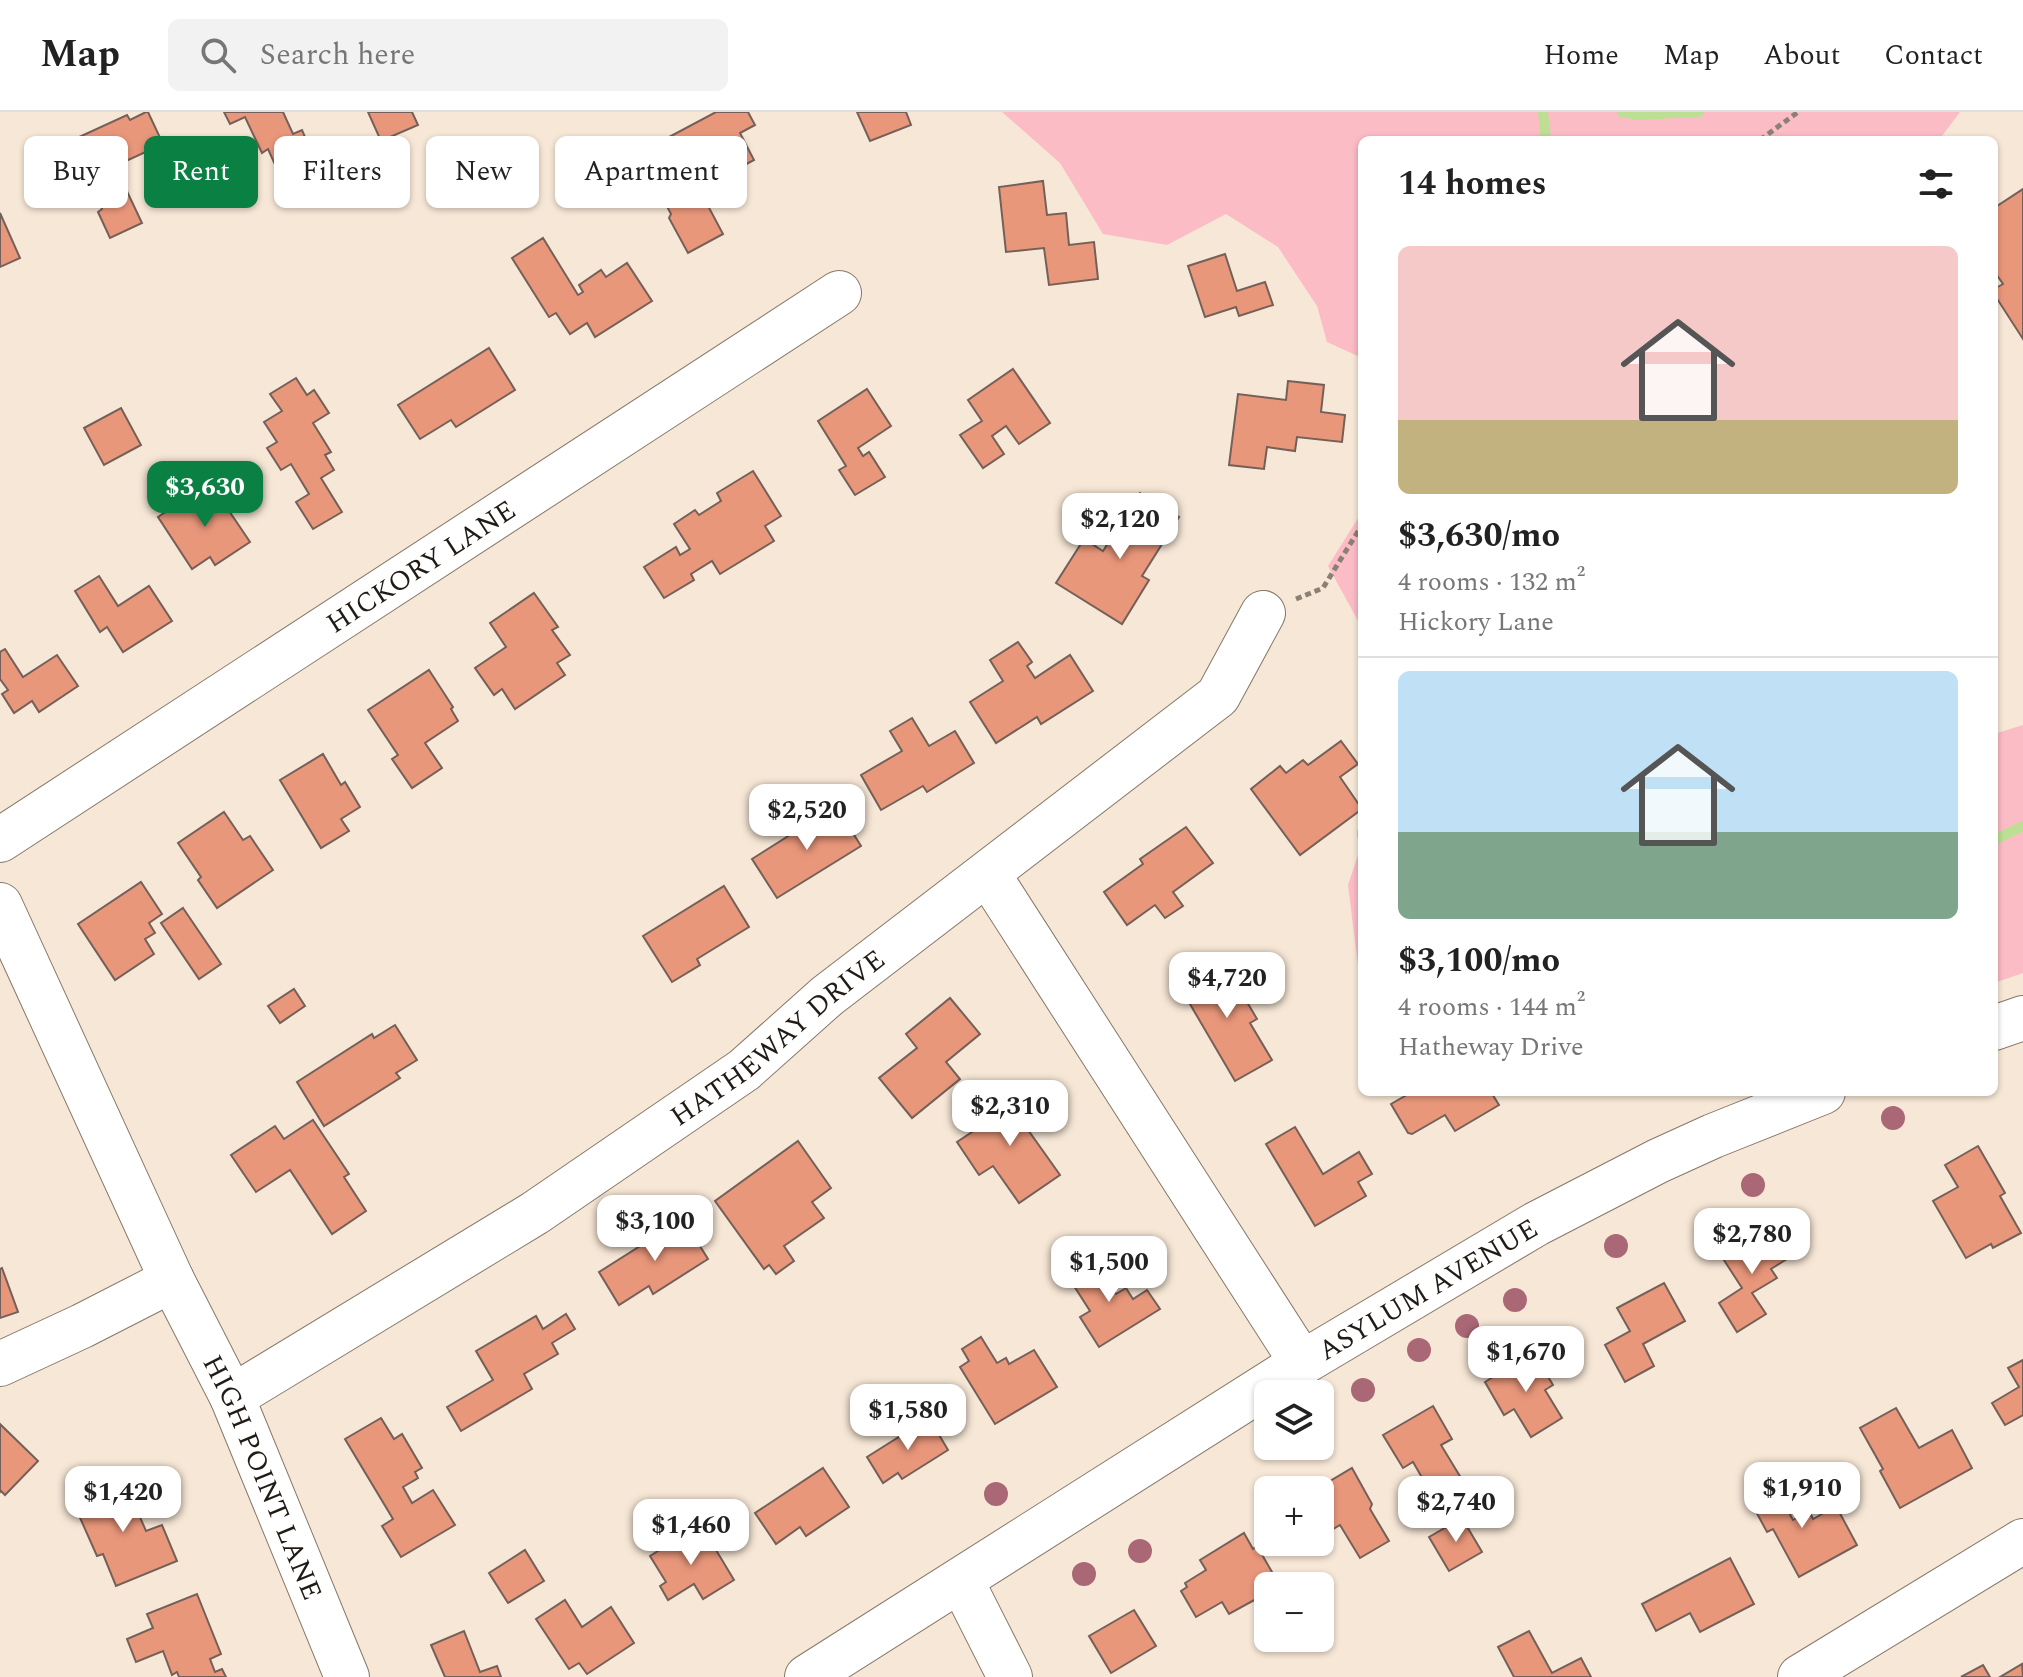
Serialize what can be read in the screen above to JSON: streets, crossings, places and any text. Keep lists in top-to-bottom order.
{
  "streets": {
    "street": [
      "HICKORY LANE",
      "HATHEWAY DRIVE",
      "ASYLUM AVENUE",
      "HIGH POINT LANE"
    ]
  },
  "crossings": [
    ["HATHEWAY DRIVE", "HIGH POINT LANE"]
  ],
  "page": {
    "header": "Map",
    "search": "Search here",
    "nav": [
      "Home",
      "Map",
      "About",
      "Contact"
    ],
    "chip": [
      "Buy",
      "Rent",
      "Filters",
      "New",
      "Apartment"
    ],
    "heading": "14 homes",
    "list": [
      {
        "name": "$3,630/mo",
        "note": "4 rooms · 132 m² · Hickory Lane"
      },
      {
        "name": "$3,100/mo",
        "note": "4 rooms · 144 m² · Hatheway Drive"
      }
    ],
    "price": [
      "$3,630",
      "$2,120",
      "$2,520",
      "$4,720",
      "$2,310",
      "$3,100",
      "$2,780",
      "$1,500",
      "$1,670",
      "$1,580",
      "$1,910",
      "$1,420",
      "$2,740",
      "$1,460"
    ],
    "map_buttons": ["+", "−"]
  }
}
